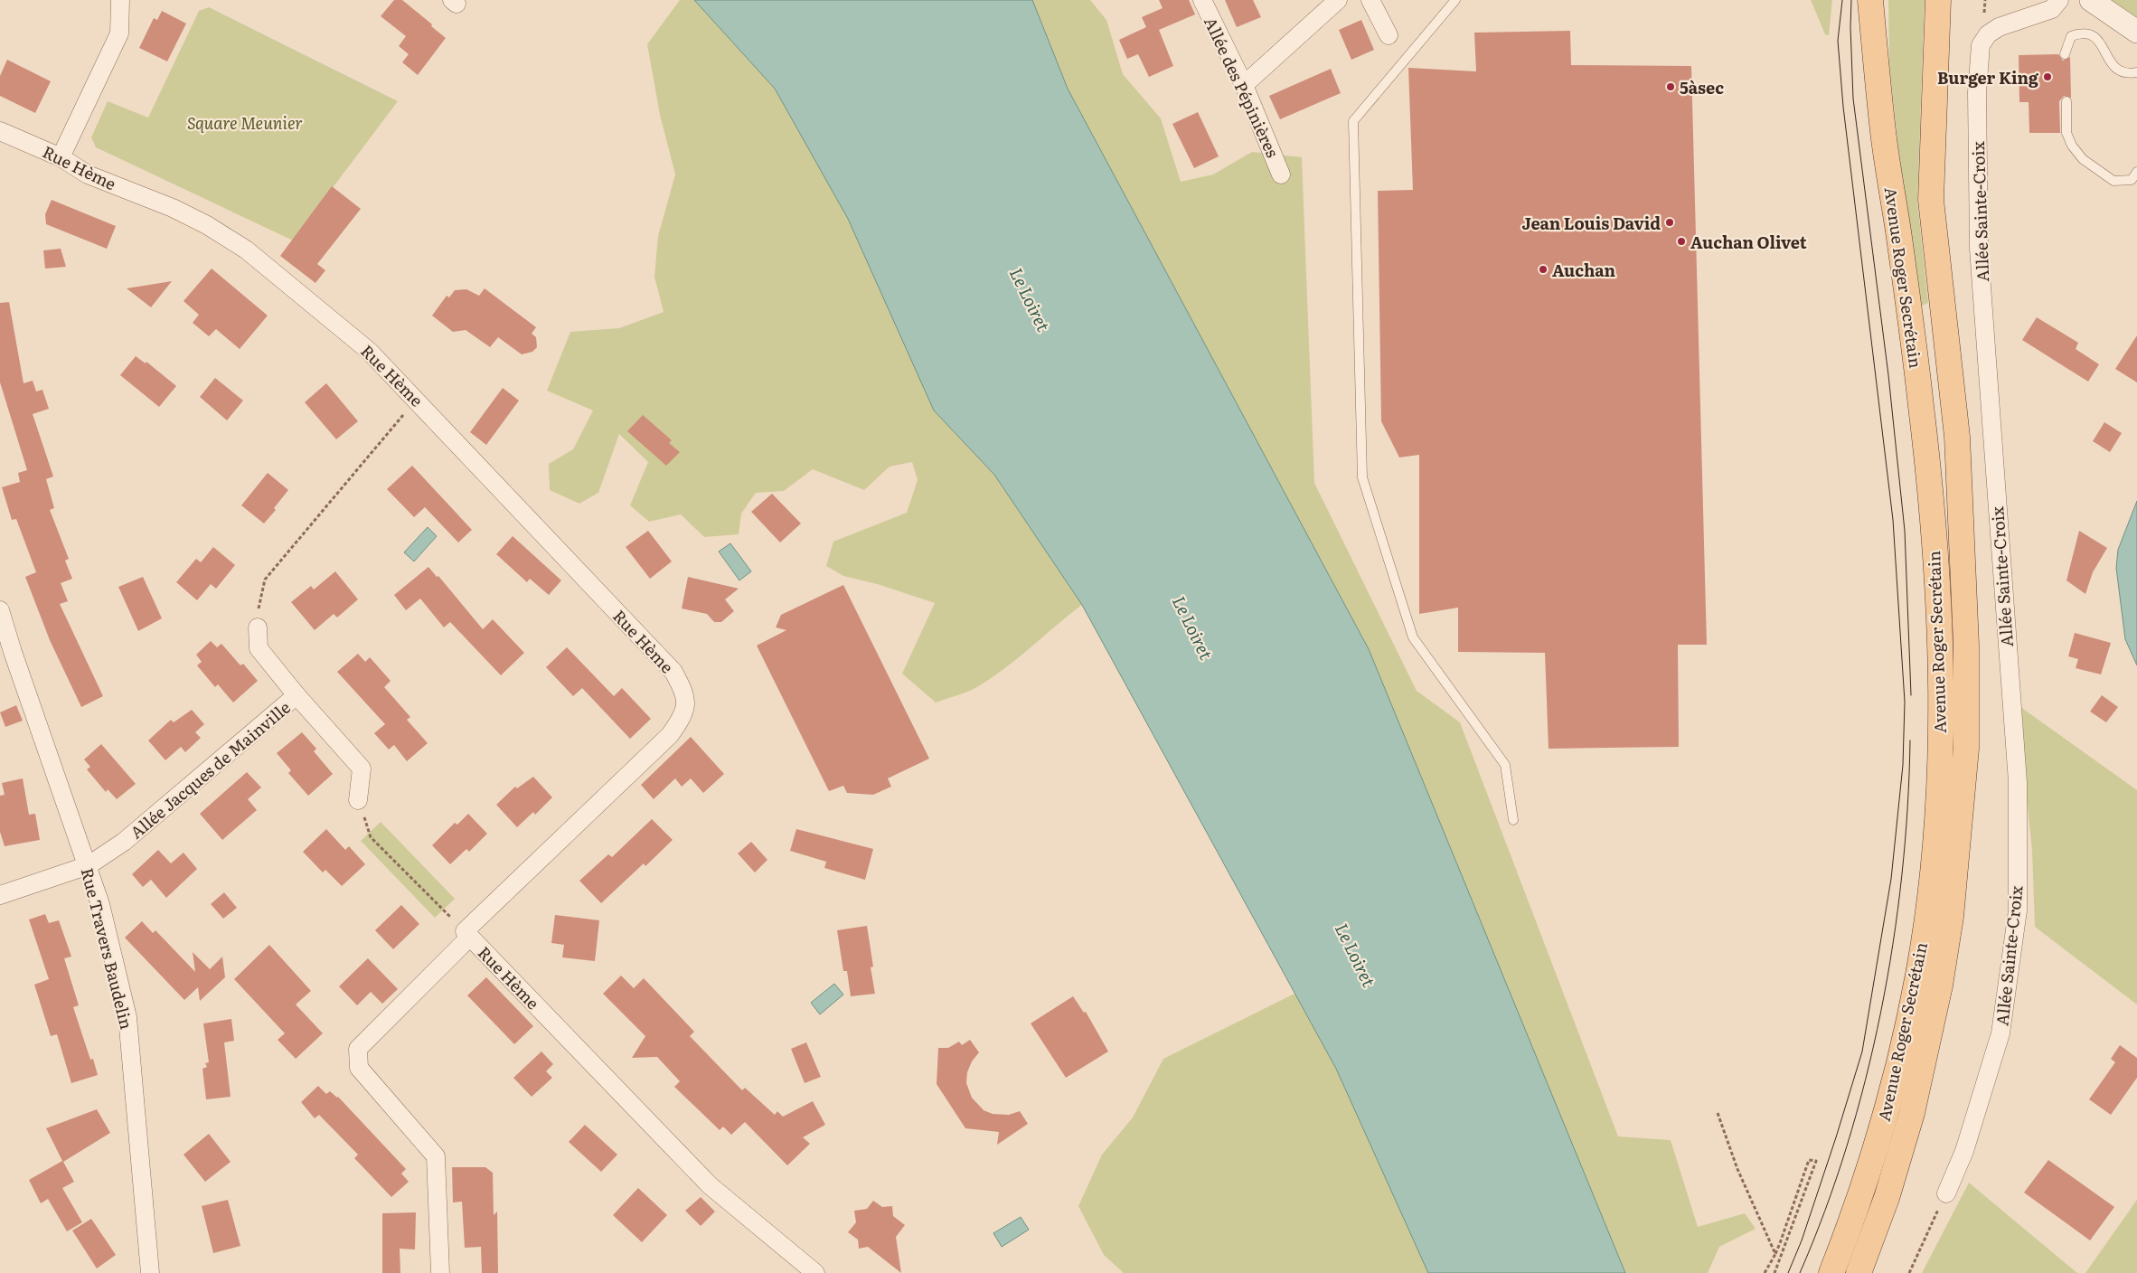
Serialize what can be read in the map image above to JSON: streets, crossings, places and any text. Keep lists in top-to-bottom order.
{
  "streets": {
    "main road": ["Avenue Roger Secrétain"],
    "street": [
      "Allée des Pépinières",
      "Rue Hème",
      "Allée Sainte-Croix",
      "Allée Jacques de Mainville",
      "Rue Travers Baudelin"
    ]
  },
  "crossings": [
    ["Allée Jacques de Mainville", "Rue Travers Baudelin"]
  ],
  "water": ["Le Loiret"],
  "parks": ["Square Meunier"],
  "places": [
    "Burger King",
    "5àsec",
    "Jean Louis David",
    "Auchan Olivet",
    "Auchan"
  ]
}
